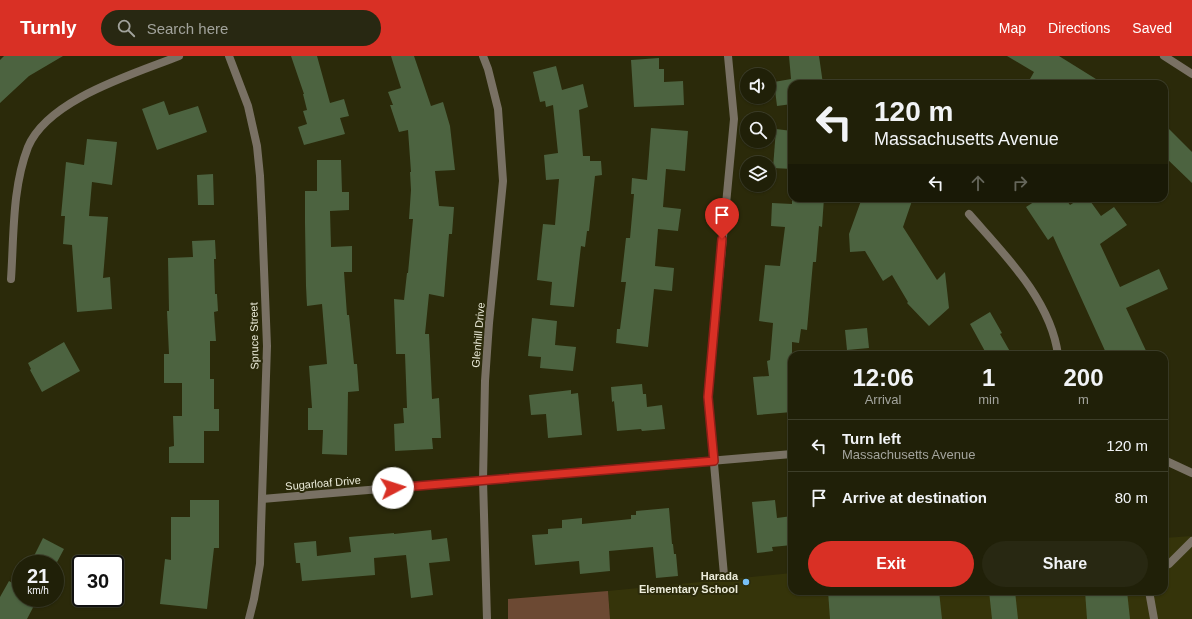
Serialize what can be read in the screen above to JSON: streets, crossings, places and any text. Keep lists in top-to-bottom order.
{
  "streets": {
    "street": ["Glenhill Drive", "Spruce Street", "Sugarloaf Drive"]
  },
  "crossings": [
    ["Glenhill Drive", "Sugarloaf Drive"],
    ["Spruce Street", "Sugarloaf Drive"]
  ],
  "places": ["Harada Elementary School"],
  "page": {
    "header": "Turnly",
    "search": "Search here",
    "nav": ["Map", "Directions", "Saved"],
    "turn": ["120 m", "Massachusetts Avenue"],
    "eta": [
      "12:06",
      "Arrival",
      "1",
      "min",
      "200",
      "m"
    ],
    "list": [
      {
        "name": "Turn left",
        "note": "Massachusetts Avenue",
        "value": "120 m"
      },
      {
        "name": "Arrive at destination",
        "value": "80 m"
      }
    ],
    "buttons": ["Exit", "Share"],
    "speed": "21 km/h",
    "limit": "30"
  }
}
